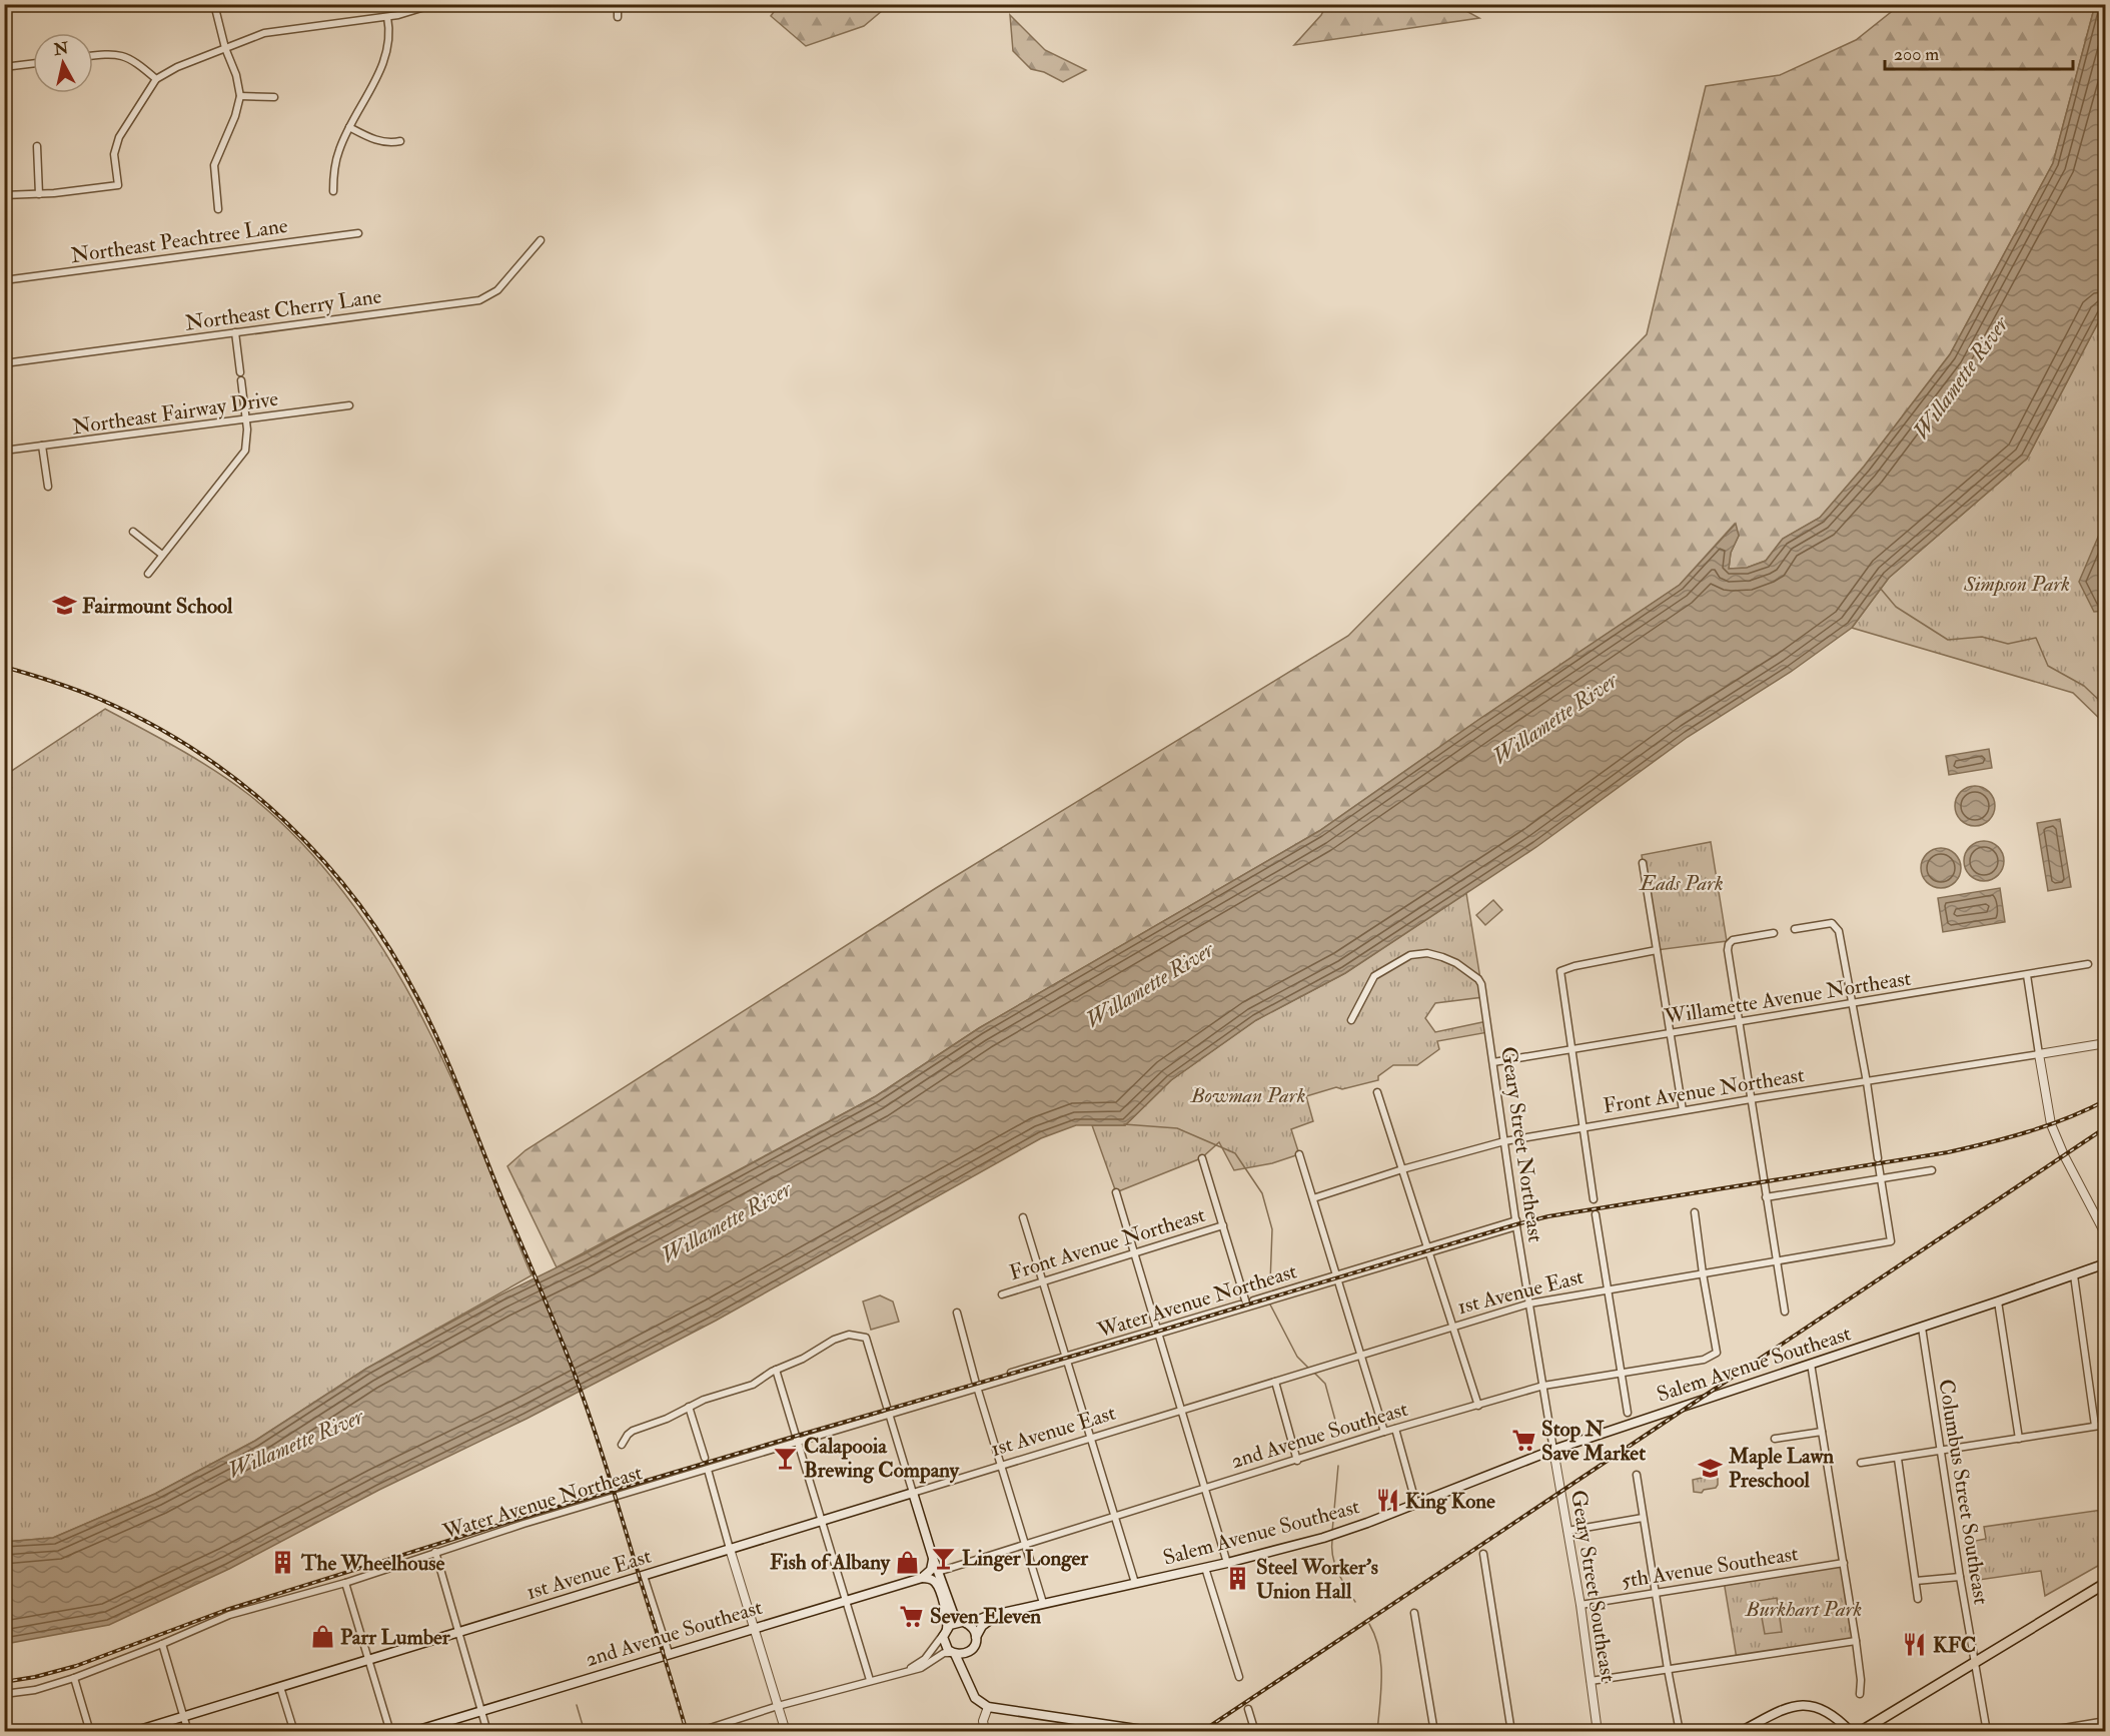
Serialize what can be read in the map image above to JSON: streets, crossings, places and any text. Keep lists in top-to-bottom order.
{
  "streets": {
    "main road": ["1st Avenue East", "Salem Avenue Southeast", "2nd Avenue Southeast"],
    "street": [
      "Northeast Peachtree Lane",
      "Northeast Cherry Lane",
      "Northeast Fairway Drive",
      "Willamette Avenue Northeast",
      "Front Avenue Northeast",
      "Geary Street Northeast",
      "Water Avenue Northeast",
      "Columbus Street Southeast",
      "5th Avenue Southeast",
      "Geary Street Southeast"
    ]
  },
  "crossings": [
    ["Willamette Avenue Northeast", "Geary Street Northeast"],
    ["Front Avenue Northeast", "Geary Street Northeast"],
    ["Geary Street Northeast", "1st Avenue East"],
    ["Geary Street Northeast", "Water Avenue Northeast"],
    ["Geary Street Northeast", "Geary Street Southeast"],
    ["1st Avenue East", "2nd Avenue Southeast"],
    ["1st Avenue East", "Geary Street Southeast"],
    ["Salem Avenue Southeast", "Columbus Street Southeast"],
    ["Salem Avenue Southeast", "Geary Street Southeast"],
    ["2nd Avenue Southeast", "Geary Street Southeast"],
    ["5th Avenue Southeast", "Geary Street Southeast"]
  ],
  "water": ["Willamette River"],
  "parks": [
    "Simpson Park",
    "Eads Park",
    "Bowman Park",
    "Burkhart Park"
  ],
  "places": {
    "school or university": ["Fairmount School", "Maple Lawn Preschool"],
    "supermarket": ["Stop N Save Market", "Seven Eleven"],
    "bar": ["Calapooia Brewing Company", "Linger Longer"],
    "restaurant": ["King Kone", "KFC"],
    "shop": ["Fish of Albany", "Parr Lumber"],
    "building": ["The Wheelhouse", "Steel Worker's Union Hall"]
  },
  "scale_bar": "200 m",
  "north": "top"
}
